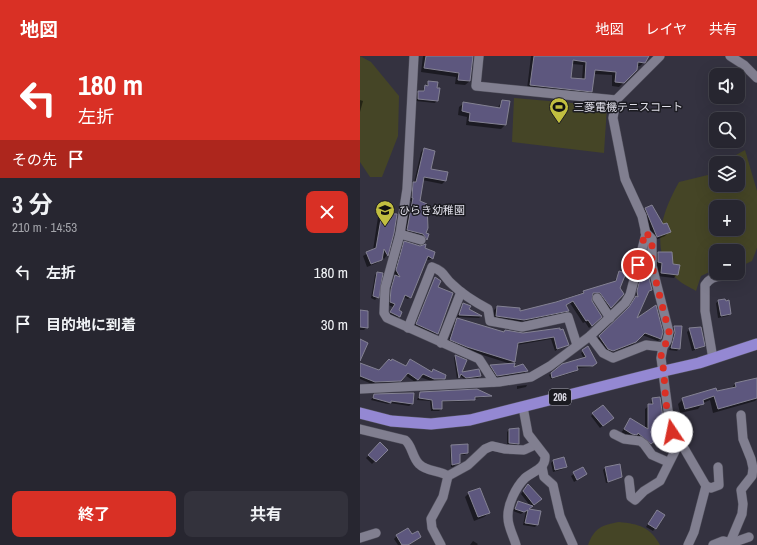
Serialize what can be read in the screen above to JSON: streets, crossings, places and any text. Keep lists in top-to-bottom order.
{
  "streets": {
    "highway": ["206"]
  },
  "places": {
    "sports": ["三菱電機テニスコート"],
    "school or university": ["ひらき幼稚園"]
  },
  "page": {
    "header": "地図",
    "nav": ["地図", "レイヤ", "共有"],
    "turn": ["180 m", "左折"],
    "map_buttons": ["+", "−"],
    "then": "その先",
    "heading": ["3 分", "210 m · 14:53"],
    "list": [
      {
        "name": "左折",
        "value": "180 m"
      },
      {
        "name": "目的地に到着",
        "value": "30 m"
      }
    ],
    "buttons": ["終了", "共有"]
  }
}
